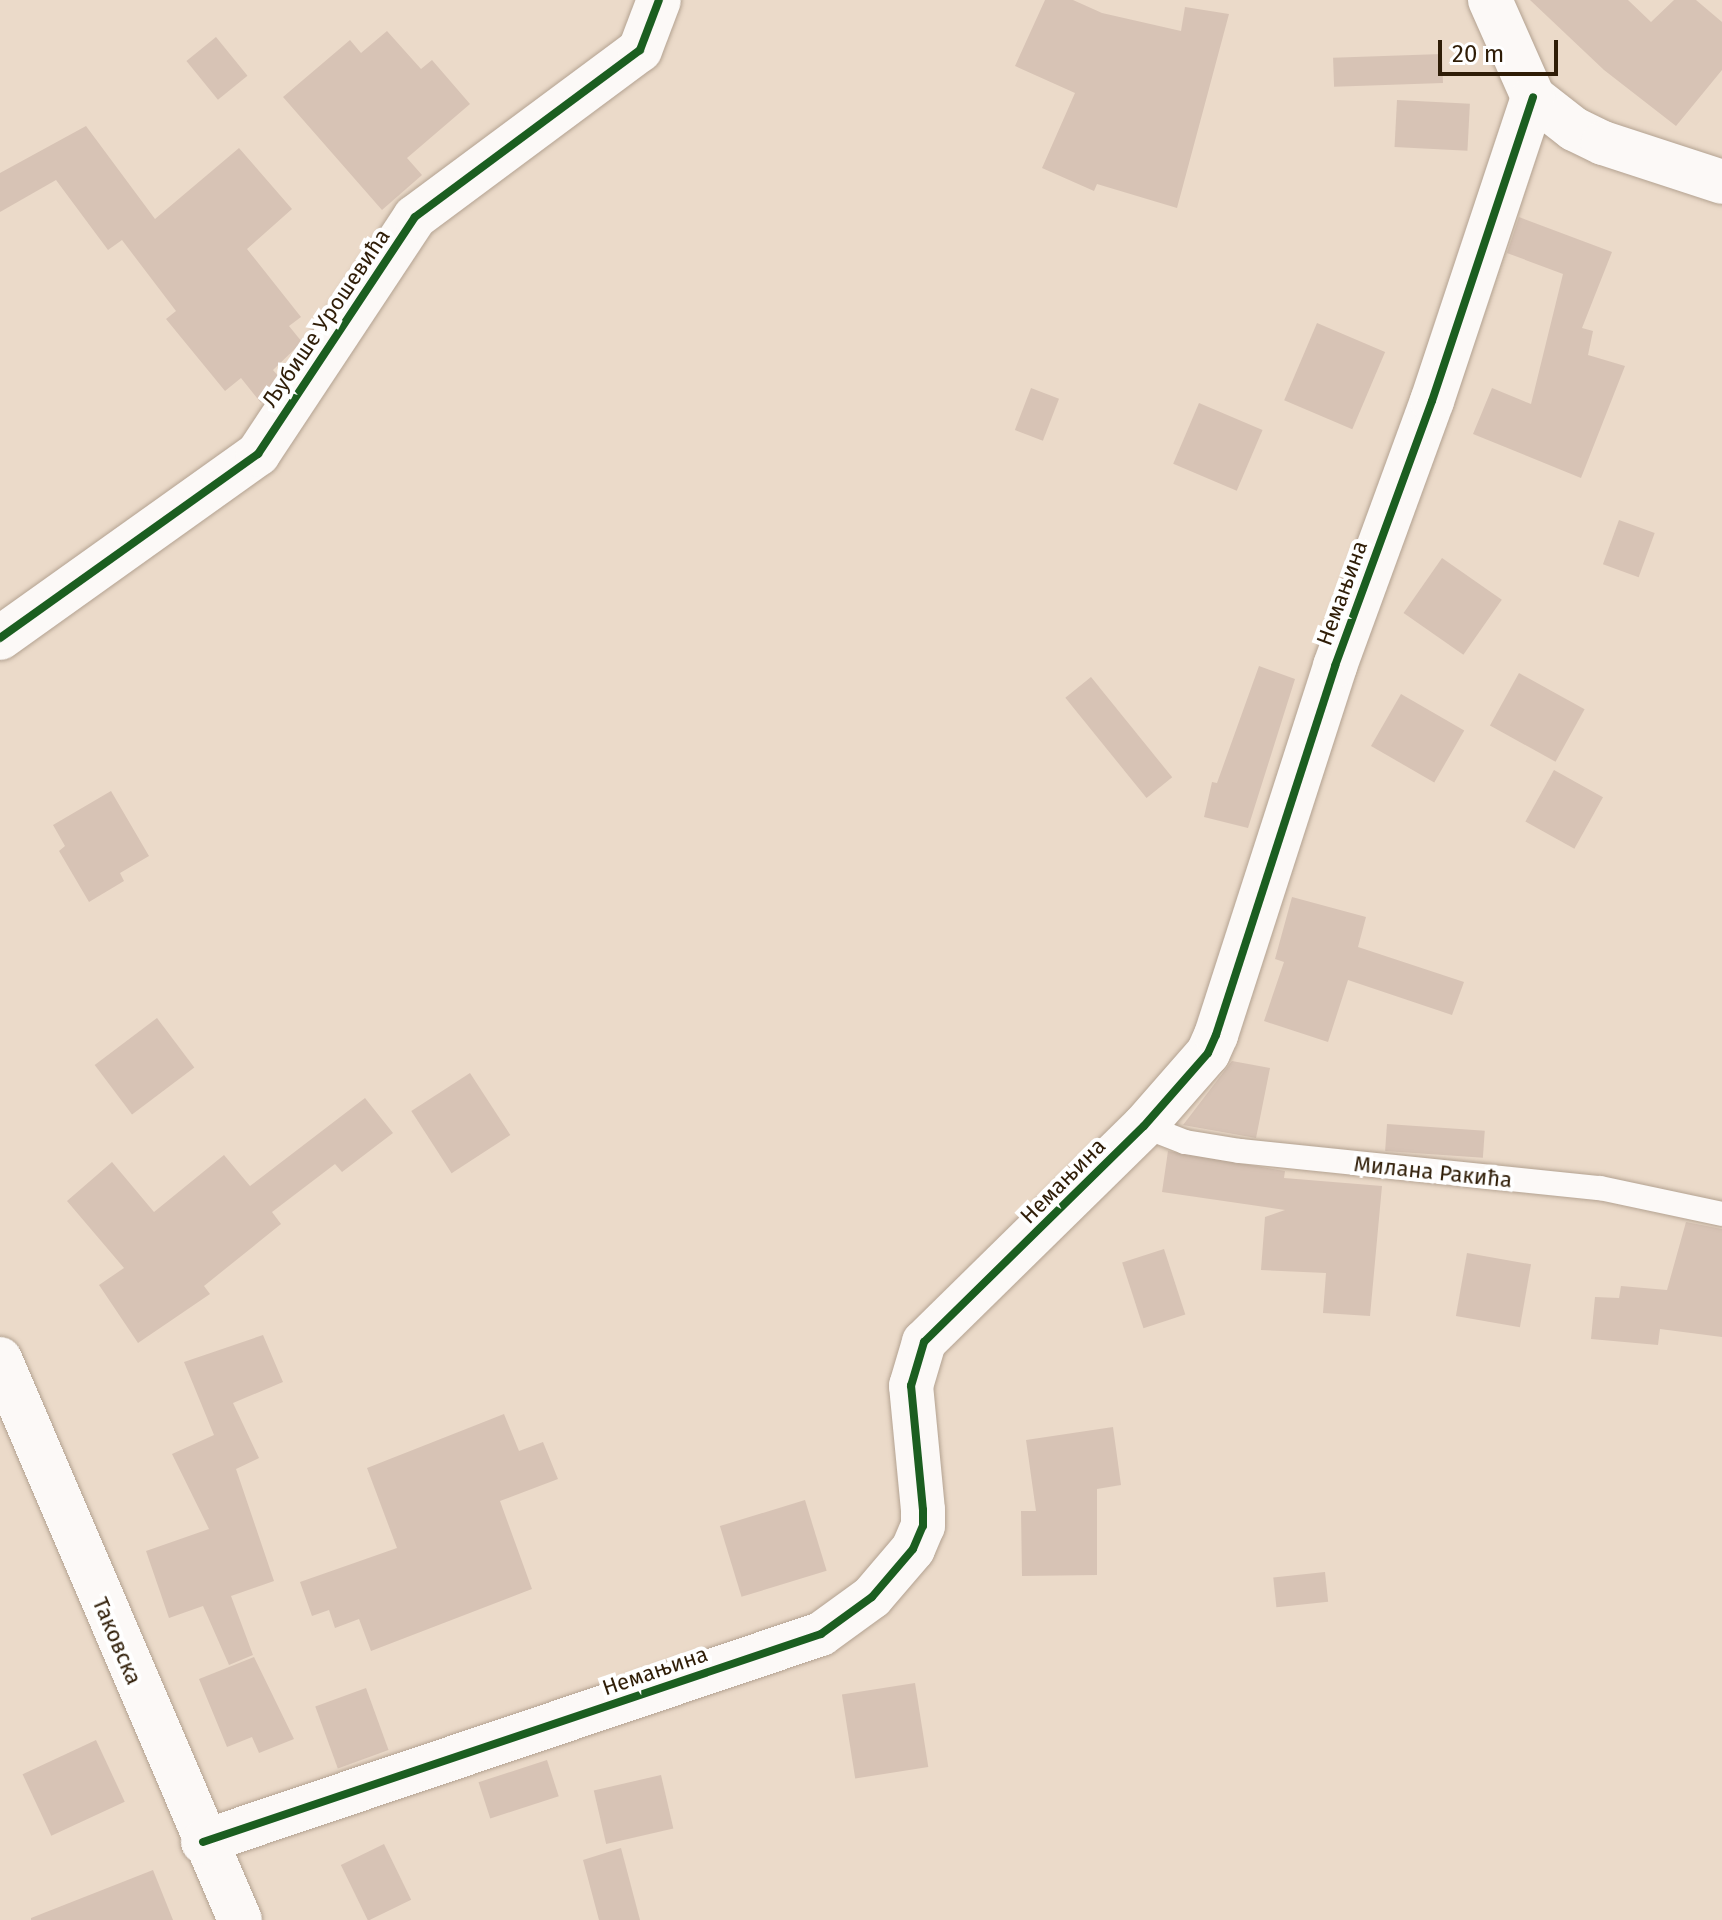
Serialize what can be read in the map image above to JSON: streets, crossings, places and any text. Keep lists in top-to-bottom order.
{
  "streets": {
    "street": ["Љубише Урошевића", "Немањина", "Таковска"],
    "lane": ["Милана Ракића"]
  },
  "crossings": [
    ["Немањина", "Милана Ракића"],
    ["Немањина", "Таковска"]
  ],
  "scale_bar": "20 m"
}
